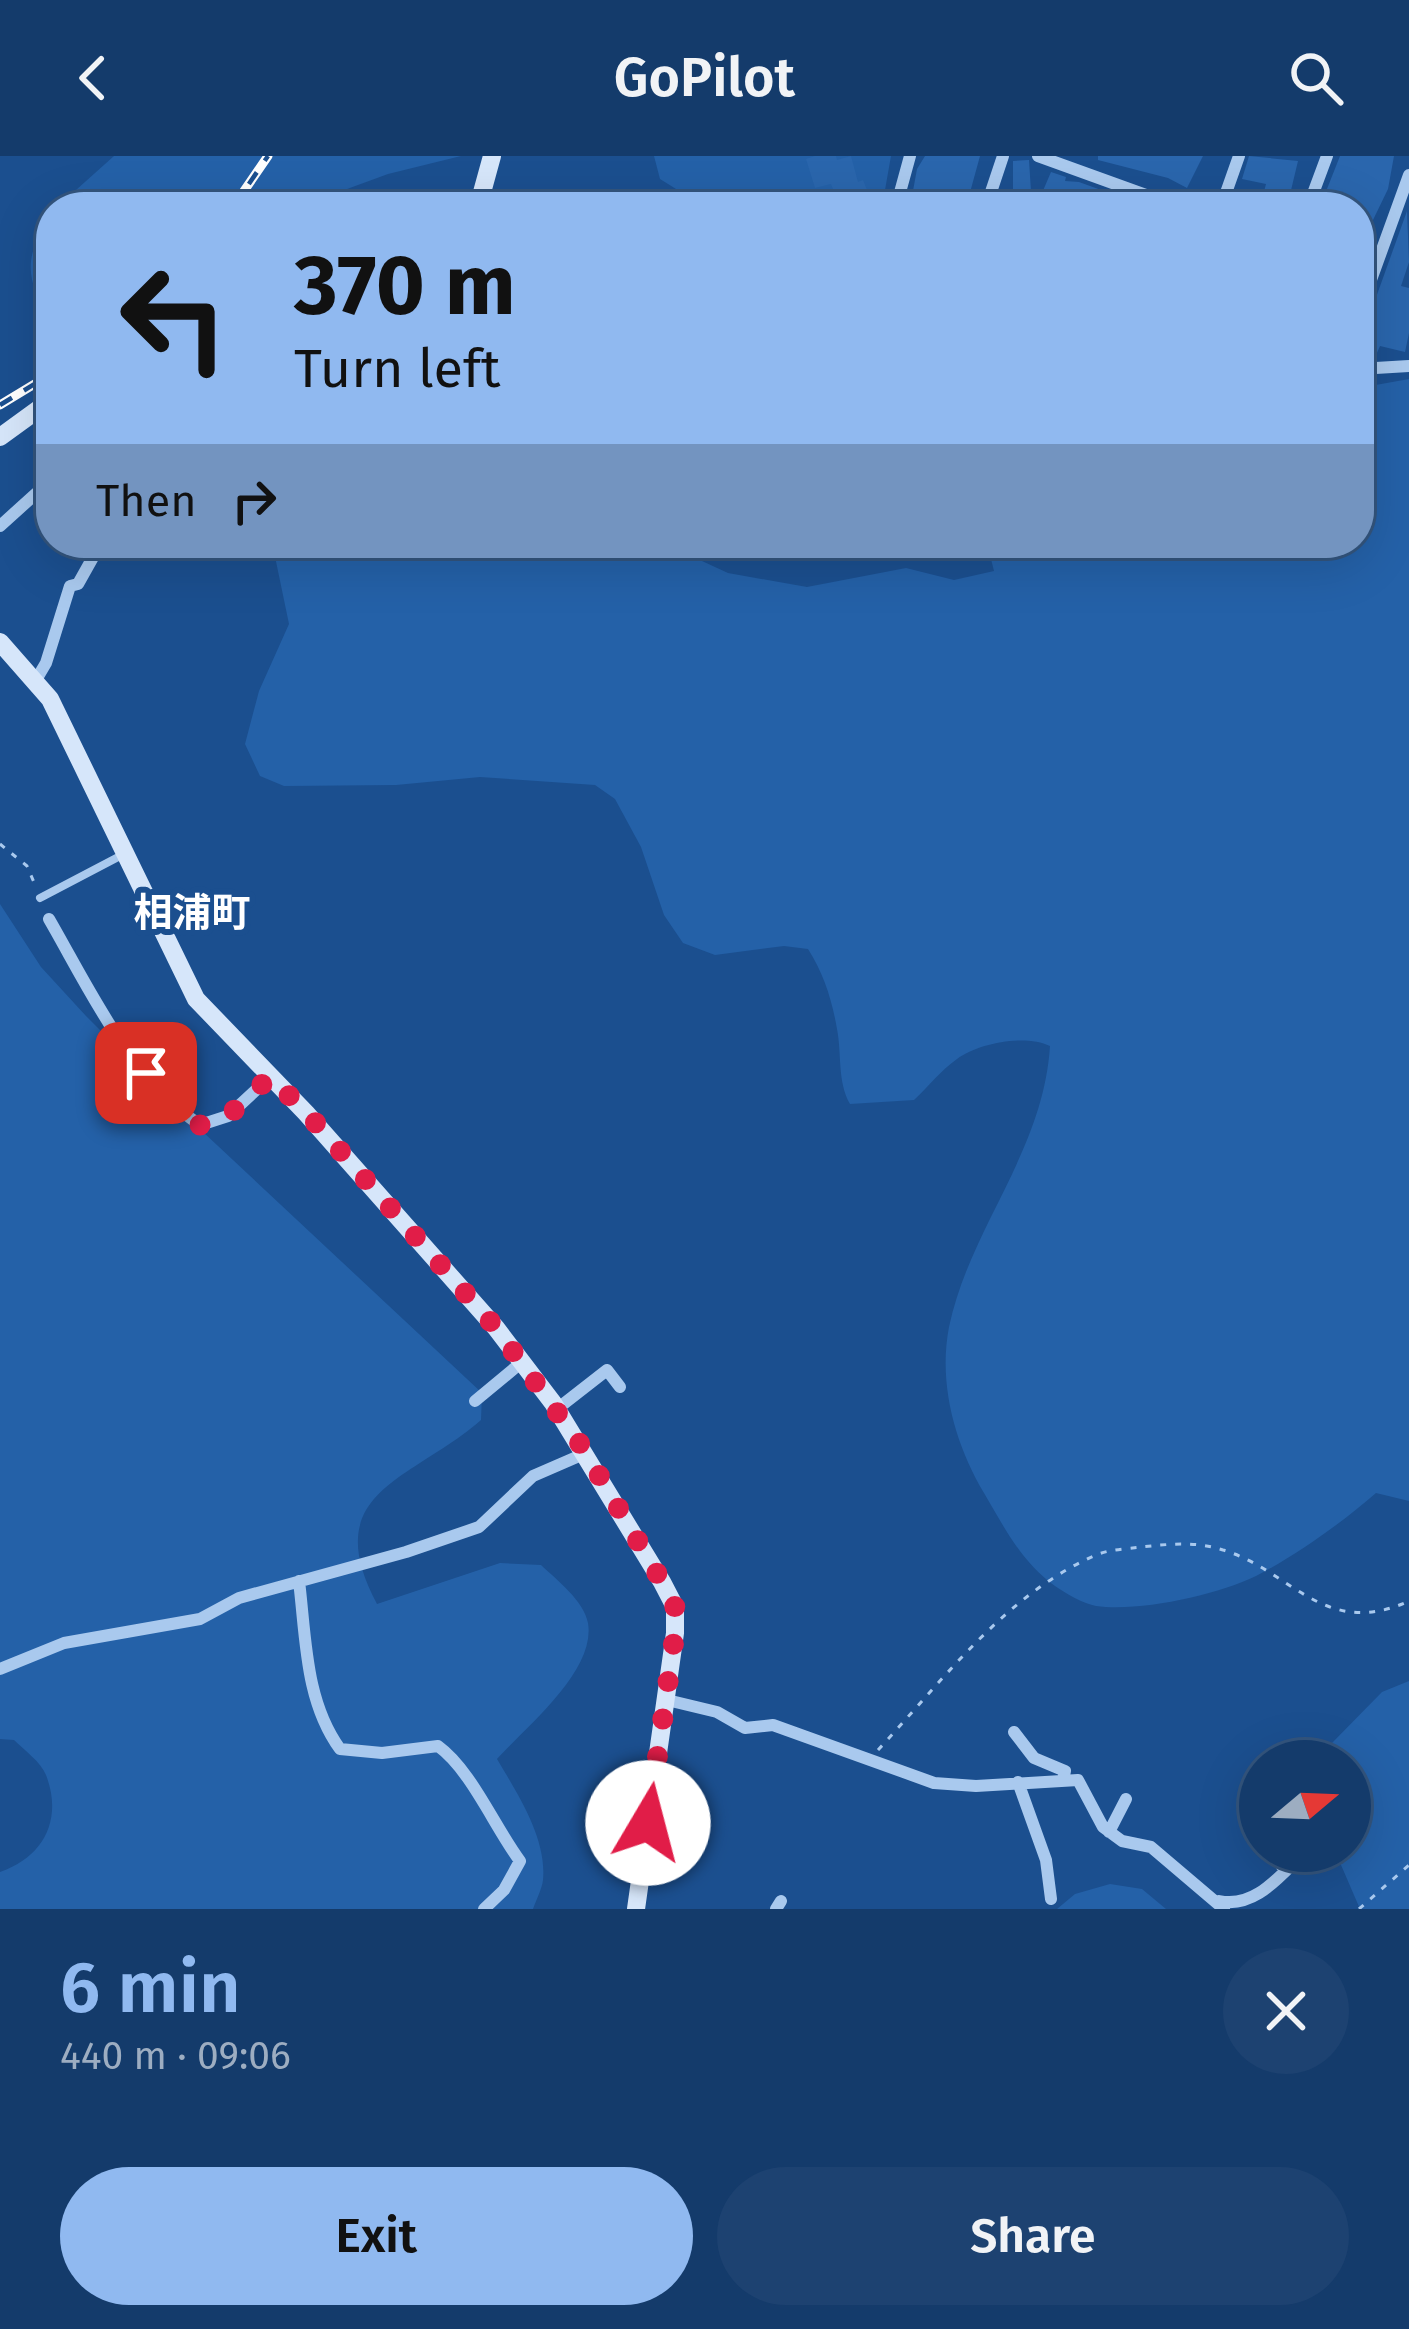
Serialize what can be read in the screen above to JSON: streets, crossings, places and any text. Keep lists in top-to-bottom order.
{
  "districts": ["相浦町"],
  "north": "right",
  "page": {
    "header": "GoPilot",
    "turn": ["370 m", "Turn left"],
    "then": "Then",
    "heading": ["6 min", "440 m · 09:06"],
    "buttons": ["Exit", "Share"]
  }
}
